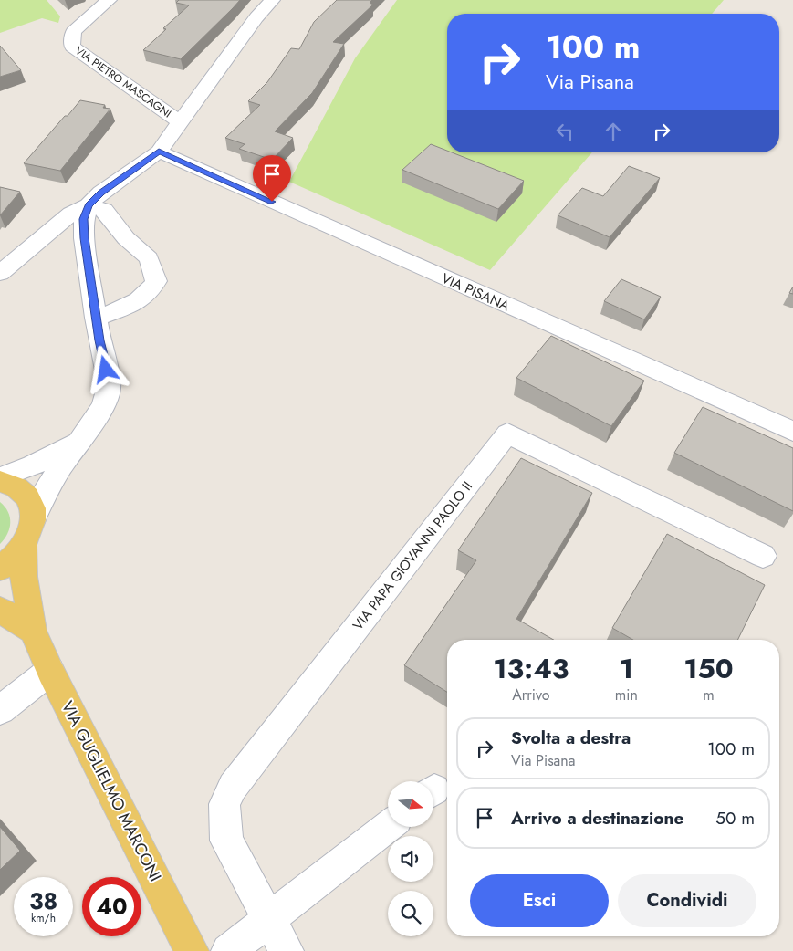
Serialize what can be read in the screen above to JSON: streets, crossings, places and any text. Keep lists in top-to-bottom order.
{
  "streets": {
    "main road": ["VIA GUGLIELMO MARCONI"],
    "street": ["VIA PIETRO MASCAGNI", "VIA PISANA", "VIA PAPA GIOVANNI PAOLO II"]
  },
  "north": "right",
  "page": {
    "turn": ["100 m", "Via Pisana"],
    "eta": [
      "13:43",
      "Arrivo",
      "1",
      "min",
      "150",
      "m"
    ],
    "list": [
      {
        "name": "Svolta a destra",
        "note": "Via Pisana",
        "value": "100 m"
      },
      {
        "name": "Arrivo a destinazione",
        "value": "50 m"
      }
    ],
    "buttons": ["Esci", "Condividi"],
    "speed": "38 km/h",
    "limit": "40"
  }
}
